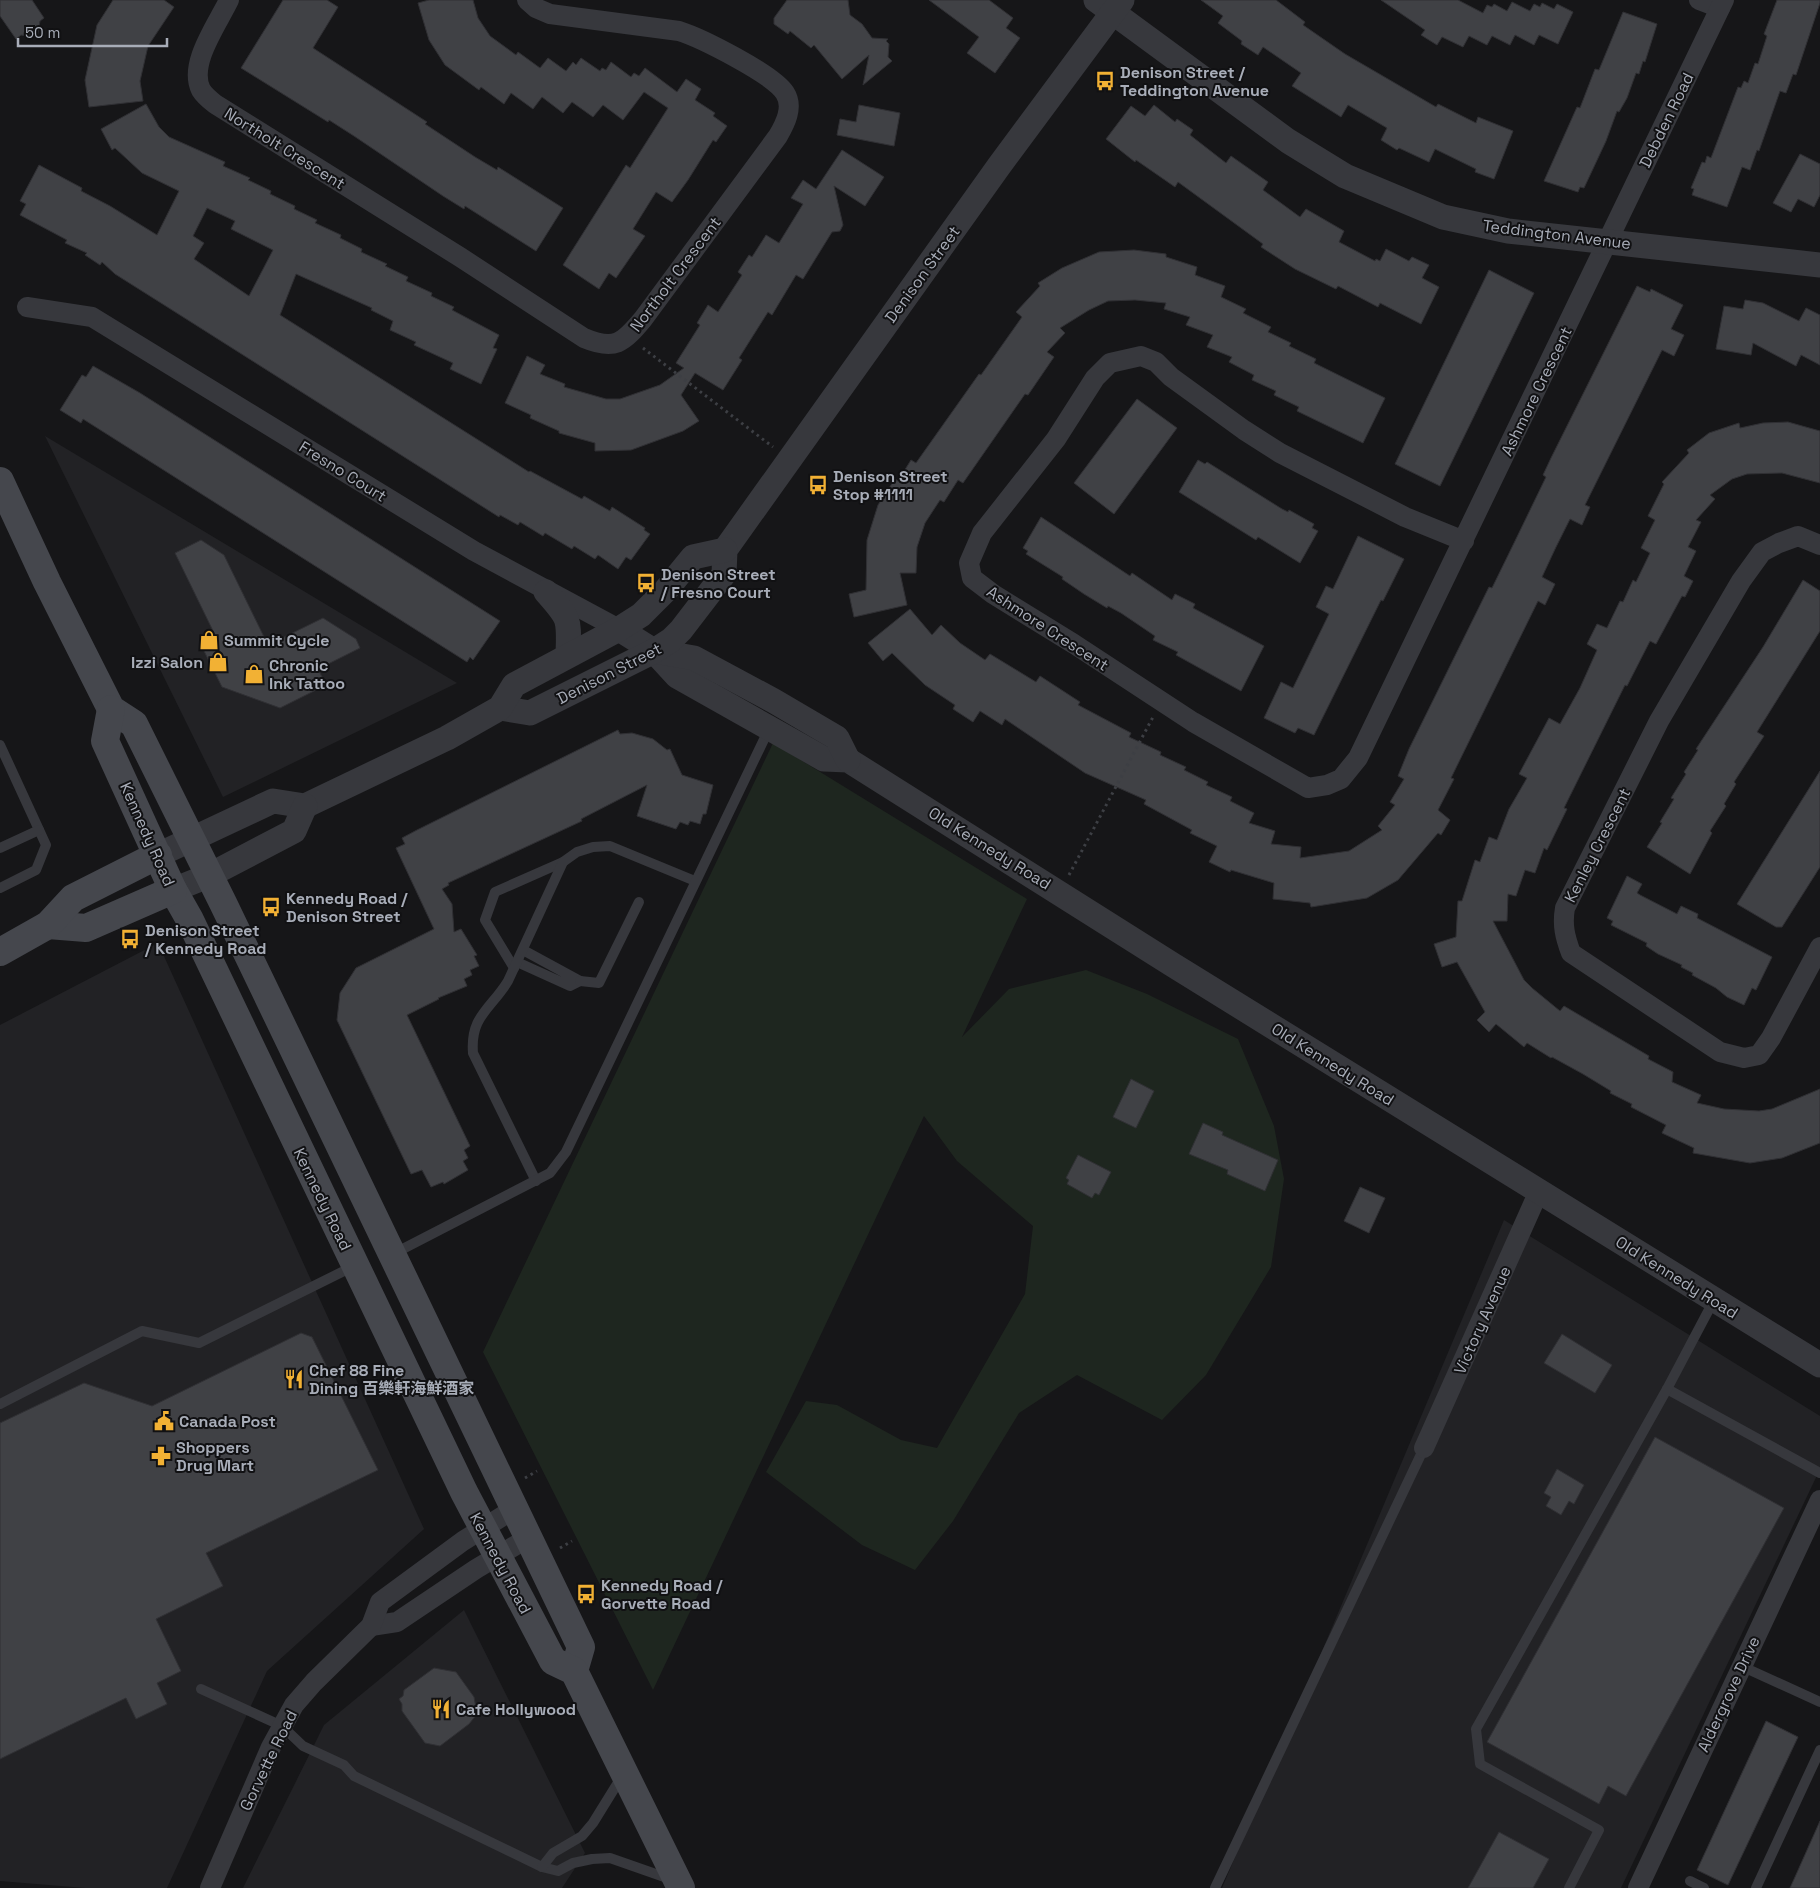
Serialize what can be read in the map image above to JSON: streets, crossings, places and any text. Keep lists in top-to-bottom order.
{
  "streets": {
    "main road": ["Kennedy Road"],
    "street": [
      "Debden Road",
      "Northolt Crescent",
      "Teddington Avenue",
      "Denison Street",
      "Ashmore Crescent",
      "Fresno Court",
      "Kenley Crescent",
      "Old Kennedy Road",
      "Victory Avenue",
      "Aldergrove Drive",
      "Gorvette Road"
    ]
  },
  "crossings": [
    ["Debden Road", "Teddington Avenue"],
    ["Debden Road", "Ashmore Crescent"],
    ["Teddington Avenue", "Denison Street"],
    ["Teddington Avenue", "Ashmore Crescent"],
    ["Denison Street", "Fresno Court"],
    ["Denison Street", "Old Kennedy Road"],
    ["Fresno Court", "Old Kennedy Road"],
    ["Kennedy Road", "Gorvette Road"],
    ["Old Kennedy Road", "Victory Avenue"]
  ],
  "places": {
    "bus stop": [
      "Denison Street / Teddington Avenue",
      "Denison Street Stop #1111",
      "Denison Street / Fresno Court",
      "Kennedy Road / Denison Street",
      "Denison Street / Kennedy Road",
      "Kennedy Road / Gorvette Road"
    ],
    "shop": ["Summit Cycle", "Izzi Salon", "Chronic Ink Tattoo"],
    "restaurant": ["Chef 88 Fine Dining 百樂軒海鮮酒家", "Cafe Hollywood"],
    "public building": ["Canada Post"],
    "pharmacy": ["Shoppers Drug Mart"]
  },
  "scale_bar": "50 m"
}
